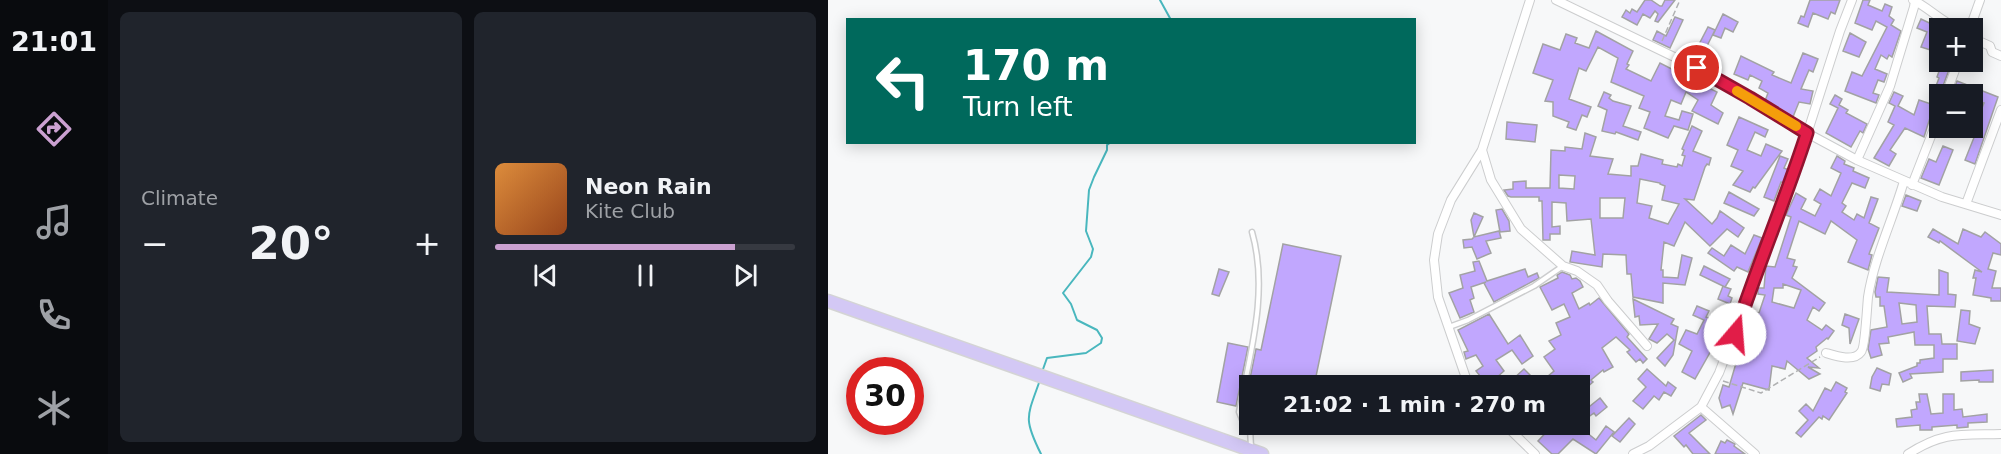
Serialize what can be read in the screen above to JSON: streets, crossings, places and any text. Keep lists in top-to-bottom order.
{
  "page": {
    "tabs": "21:01",
    "tile": "Climate",
    "map_buttons": ["+", "−"],
    "turn": ["170 m", "Turn left"],
    "song": ["Neon Rain", "Kite Club"],
    "heat": ["−", "20°", "+"],
    "limit": "30",
    "trip": "21:02 · 1 min · 270 m"
  }
}
